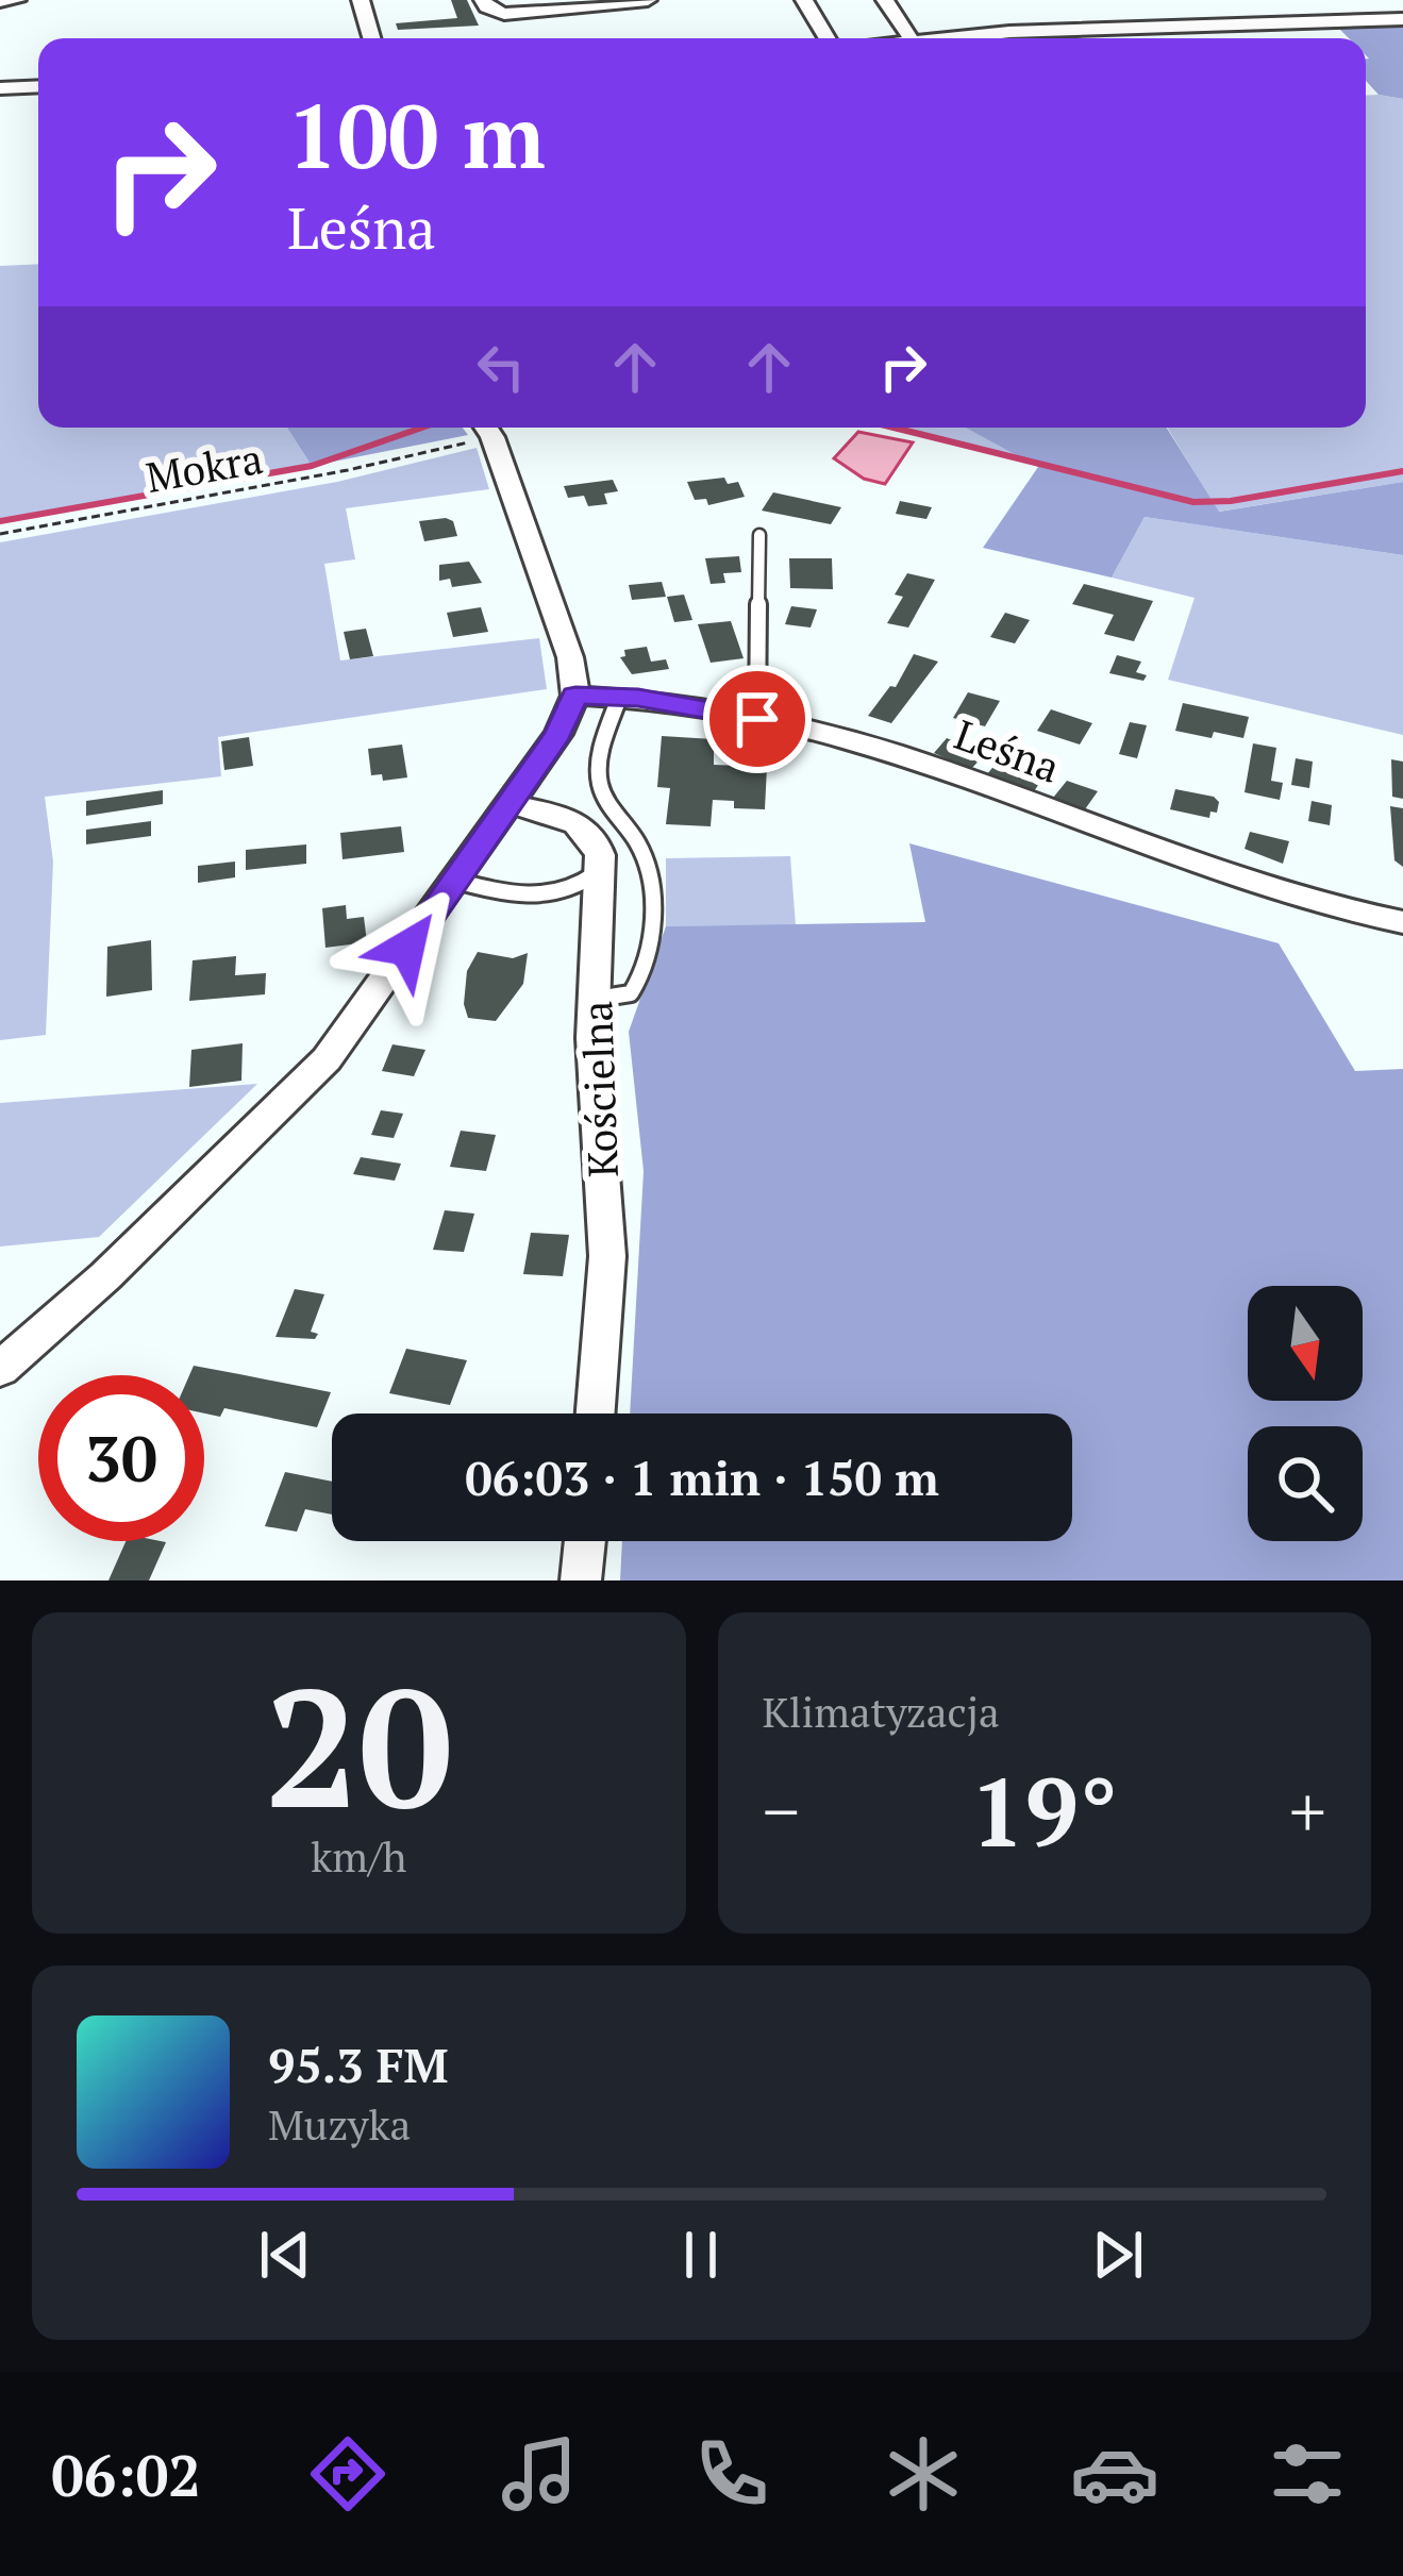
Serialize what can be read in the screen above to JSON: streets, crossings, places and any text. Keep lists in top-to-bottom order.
{
  "streets": {
    "street": ["Leśna", "Kościelna"],
    "path": ["Mokra"]
  },
  "north": "bottom",
  "page": {
    "turn": ["100 m", "Leśna"],
    "limit": "30",
    "trip": "06:03 · 1 min · 150 m",
    "tile": [
      ["20", "km/h"],
      "Klimatyzacja"
    ],
    "heat": ["−", "19°", "+"],
    "song": ["95.3 FM", "Muzyka"],
    "tabs": "06:02"
  }
}
